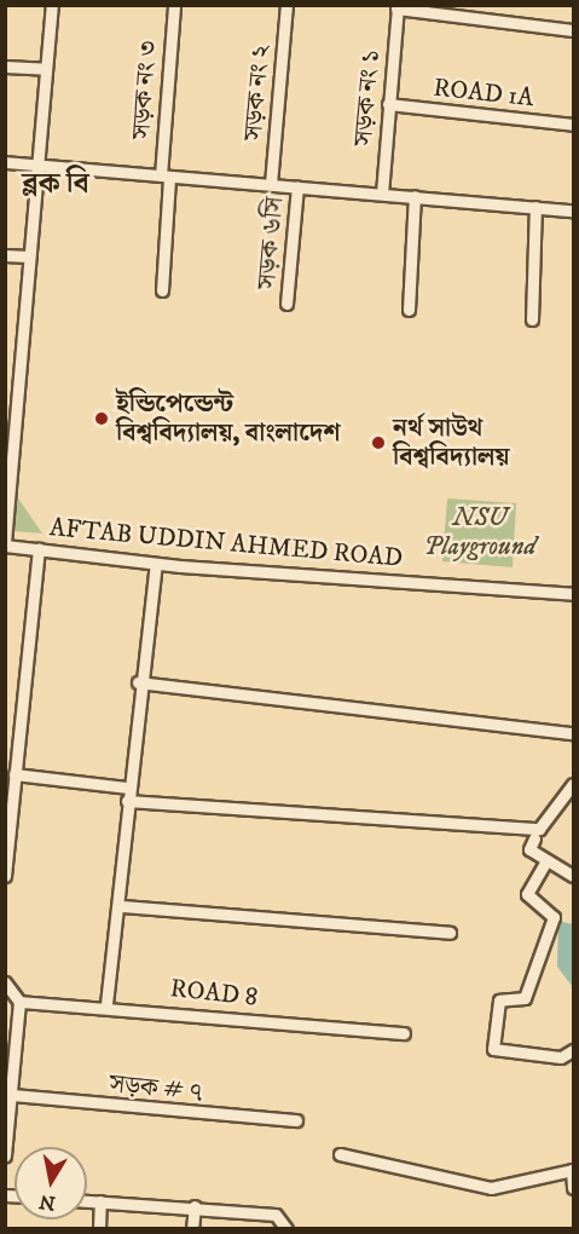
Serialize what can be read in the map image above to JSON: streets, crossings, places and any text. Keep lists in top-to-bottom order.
{
  "streets": {
    "street": [
      "সড়ক নং ৩",
      "সড়ক নং ২",
      "ROAD 1A",
      "সড়ক নং ১",
      "সড়ক ৬সি",
      "AFTAB UDDIN AHMED ROAD",
      "ROAD 8",
      "সড়ক # ৭"
    ]
  },
  "crossings": [
    ["ROAD 1A", "সড়ক নং ১"]
  ],
  "districts": ["ব্লক বি"],
  "parks": ["NSU Playground"],
  "places": ["ইন্ডিপেন্ডেন্ট বিশ্ববিদ্যালয়, বাংলাদেশ", "নর্থ সাউথ বিশ্ববিদ্যালয়"],
  "north": "bottom"
}
